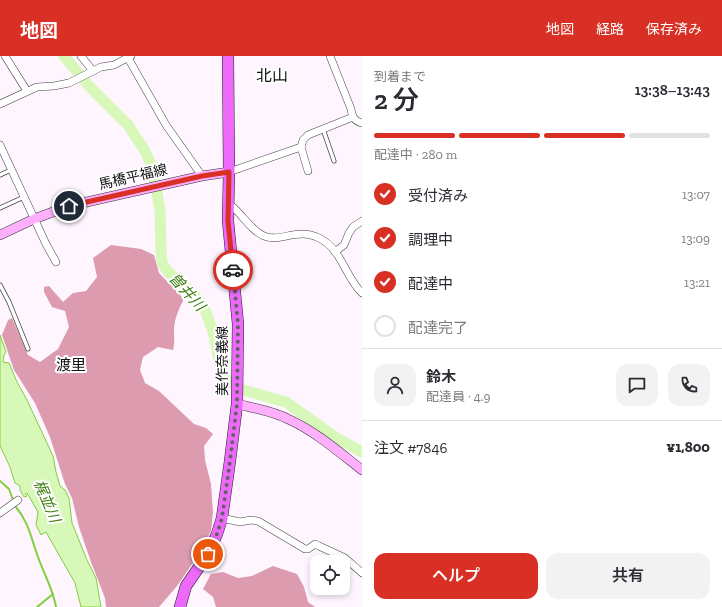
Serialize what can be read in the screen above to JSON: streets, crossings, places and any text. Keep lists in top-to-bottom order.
{
  "streets": {
    "main road": ["馬橋平福線", "美作奈義線"]
  },
  "crossings": [
    ["馬橋平福線", "美作奈義線"]
  ],
  "districts": ["北山", "渡里"],
  "water": ["曽井川", "梶並川"],
  "page": {
    "header": "地図",
    "nav": ["地図", "経路", "保存済み"],
    "heading": ["2 分", "到着まで", "13:38–13:43"],
    "panel": [
      "鈴木",
      "配達員 · 4.9",
      "注文 #7846",
      "¥1,800"
    ],
    "bar": "配達中 · 280 m",
    "list": [
      ["受付済み", "13:07"],
      ["調理中", "13:09"],
      ["配達中", "13:21"],
      "配達完了"
    ],
    "buttons": ["ヘルプ", "共有"]
  }
}
